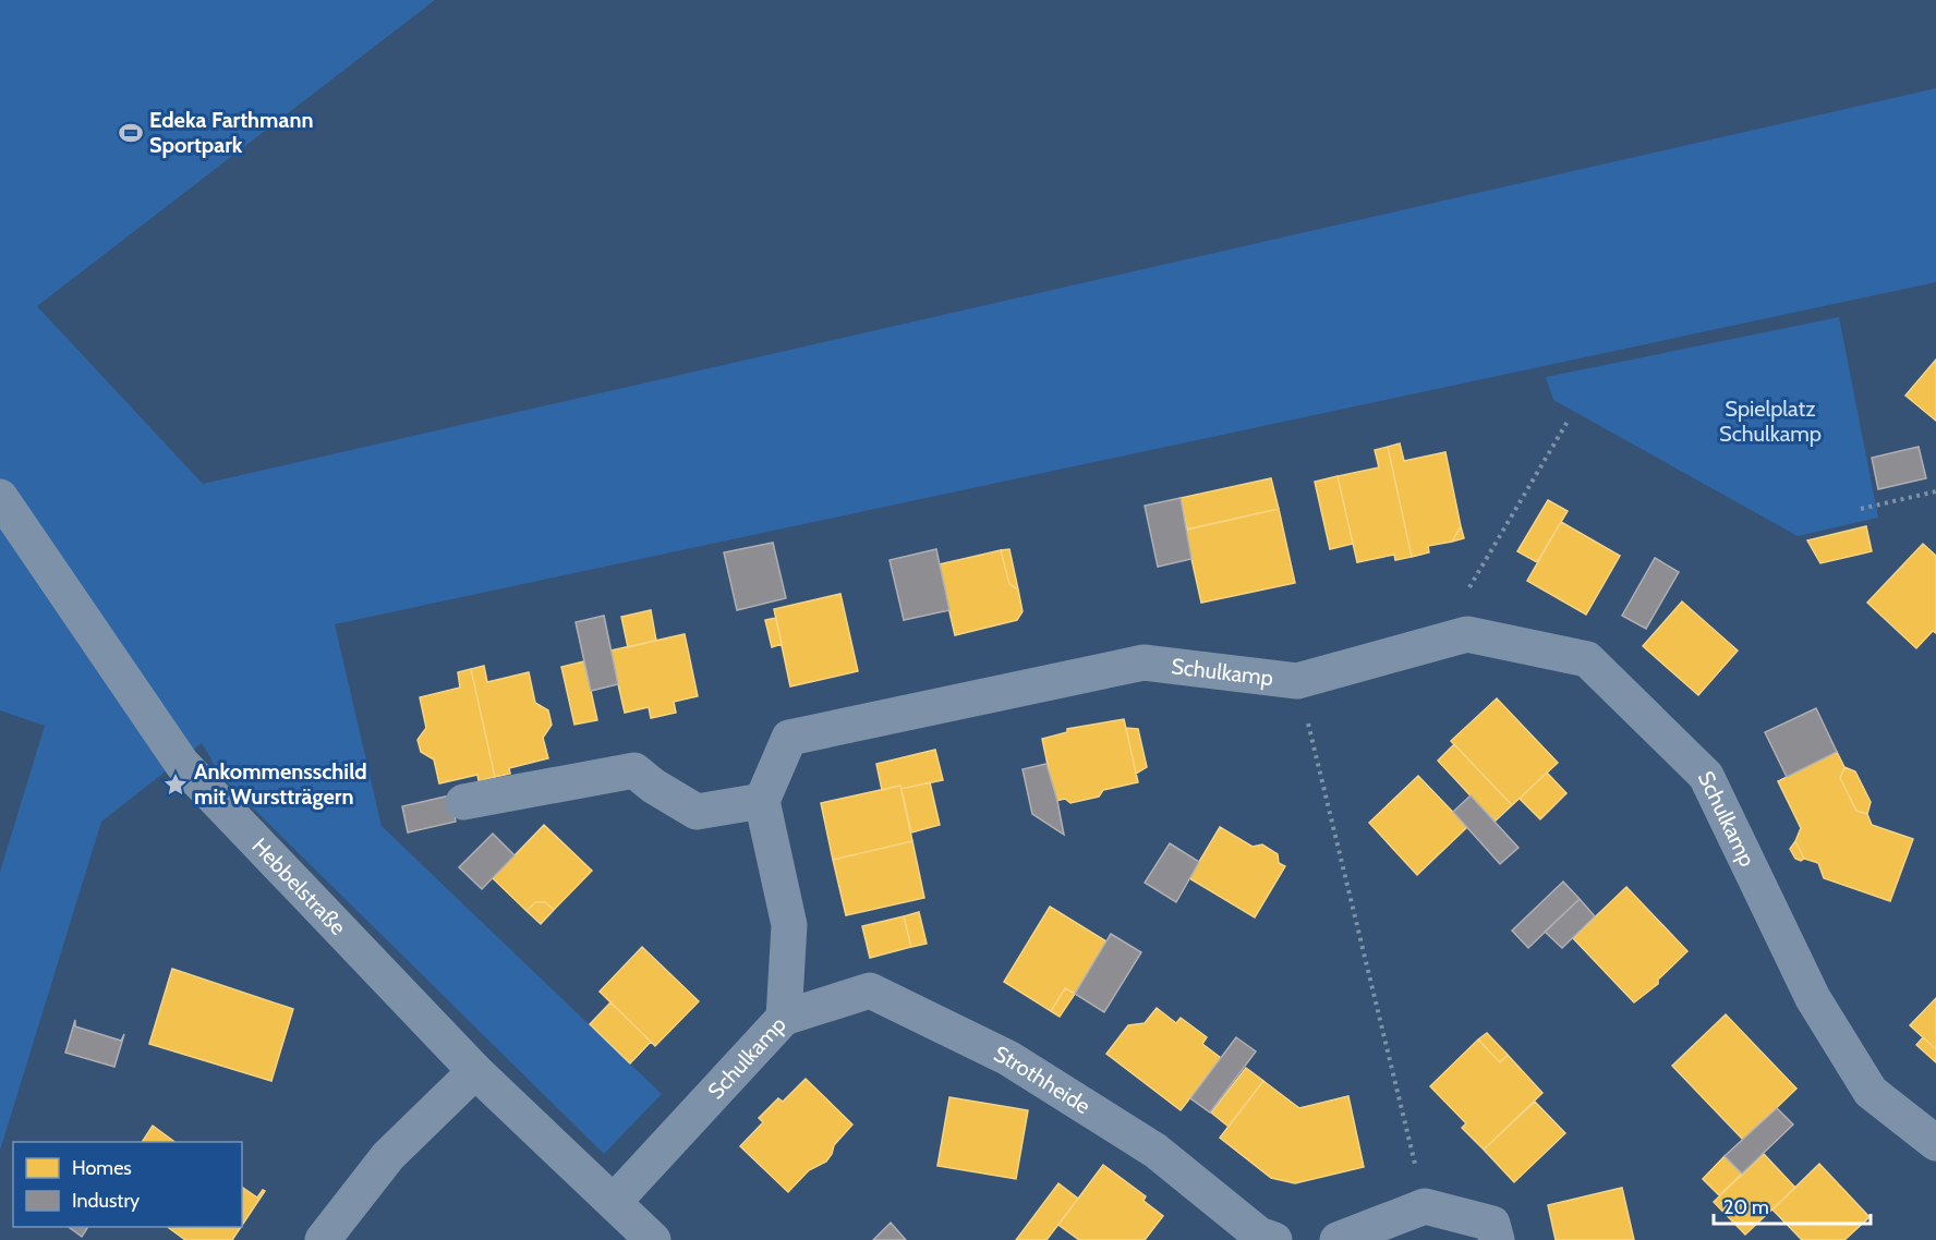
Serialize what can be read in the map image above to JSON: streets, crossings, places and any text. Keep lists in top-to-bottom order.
{
  "streets": {
    "street": ["Schulkamp", "Hebbelstraße", "Strothheide"]
  },
  "crossings": [
    ["Schulkamp", "Hebbelstraße"],
    ["Schulkamp", "Strothheide"]
  ],
  "parks": ["Spielplatz Schulkamp"],
  "places": {
    "sports": ["Edeka Farthmann Sportpark"],
    "place": ["Ankommensschild mit Wurstträgern"]
  },
  "legend": ["Homes", "Industry"],
  "scale_bar": "20 m"
}
